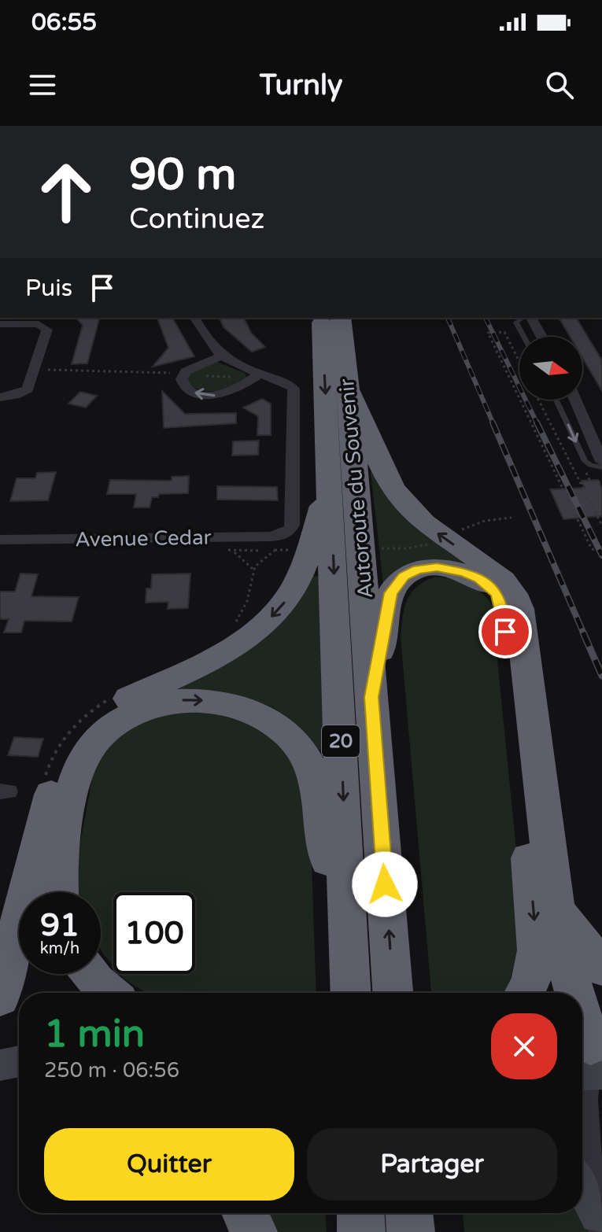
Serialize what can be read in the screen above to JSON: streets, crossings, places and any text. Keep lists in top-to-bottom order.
{
  "streets": {
    "highway": ["Autoroute du Souvenir", "20"],
    "street": ["Avenue Cedar"]
  },
  "north": "right",
  "page": {
    "status": "06:55",
    "header": "Turnly",
    "turn": ["90 m", "Continuez"],
    "then": "Puis",
    "speed": "91 km/h",
    "limit": "100",
    "heading": ["1 min", "250 m · 06:56"],
    "buttons": ["Quitter", "Partager"]
  }
}
